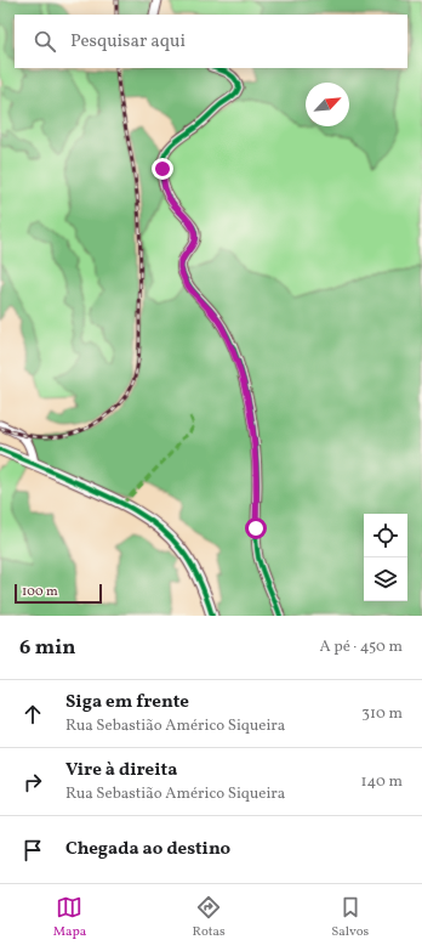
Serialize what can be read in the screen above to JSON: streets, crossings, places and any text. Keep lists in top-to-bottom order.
{
  "scale_bar": "100 m",
  "north": "top right",
  "page": {
    "search": "Pesquisar aqui",
    "scale": "100 m",
    "heading": ["6 min", "A pé · 450 m"],
    "list": [
      ["Siga em frente", "Rua Sebastião Américo Siqueira", "310 m"],
      ["Vire à direita", "Rua Sebastião Américo Siqueira", "140 m"],
      "Chegada ao destino"
    ],
    "nav": ["Mapa", "Rotas", "Salvos"]
  }
}
